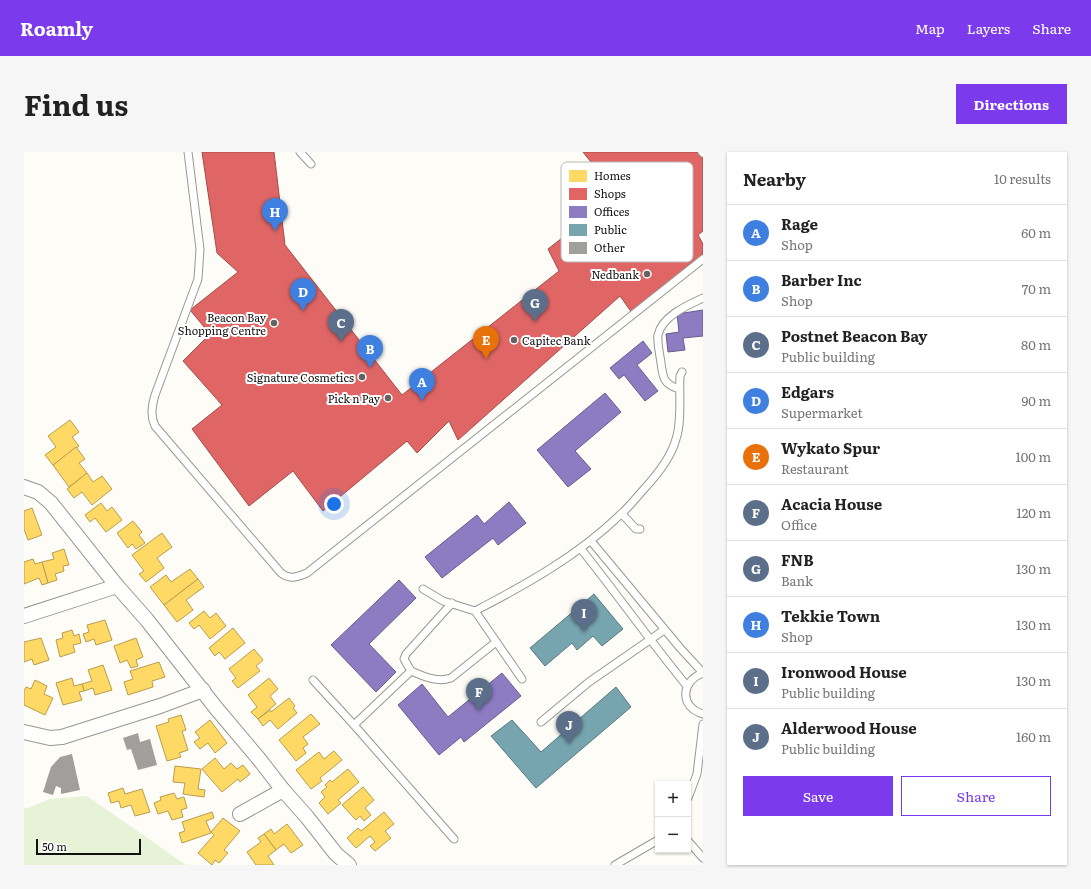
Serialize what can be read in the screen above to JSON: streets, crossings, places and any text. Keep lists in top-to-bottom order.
{
  "places": [
    "Nedbank",
    "Beacon Bay Shopping Centre",
    "Capitec Bank",
    "Signature Cosmetics",
    "Pick n Pay"
  ],
  "legend": [
    "Homes",
    "Shops",
    "Offices",
    "Public",
    "Other"
  ],
  "scale_bar": "50 m",
  "page": {
    "header": "Roamly",
    "nav": ["Map", "Layers", "Share"],
    "title": "Find us",
    "buttons": [
      "Directions",
      ["Save", "Share"]
    ],
    "heading": ["Nearby", "10 results"],
    "pins": [
      "H",
      "D",
      "G",
      "C",
      "E",
      "B",
      "A",
      "I",
      "F",
      "J"
    ],
    "list": [
      {
        "mark": "A",
        "name": "Rage",
        "note": "Shop",
        "value": "60 m"
      },
      {
        "mark": "B",
        "name": "Barber Inc",
        "note": "Shop",
        "value": "70 m"
      },
      {
        "mark": "C",
        "name": "Postnet Beacon Bay",
        "note": "Public building",
        "value": "80 m"
      },
      {
        "mark": "D",
        "name": "Edgars",
        "note": "Supermarket",
        "value": "90 m"
      },
      {
        "mark": "E",
        "name": "Wykato Spur",
        "note": "Restaurant",
        "value": "100 m"
      },
      {
        "mark": "F",
        "name": "Acacia House",
        "note": "Office",
        "value": "120 m"
      },
      {
        "mark": "G",
        "name": "FNB",
        "note": "Bank",
        "value": "130 m"
      },
      {
        "mark": "H",
        "name": "Tekkie Town",
        "note": "Shop",
        "value": "130 m"
      },
      {
        "mark": "I",
        "name": "Ironwood House",
        "note": "Public building",
        "value": "130 m"
      },
      {
        "mark": "J",
        "name": "Alderwood House",
        "note": "Public building",
        "value": "160 m"
      }
    ],
    "map_buttons": ["+", "−"],
    "scale": "50 m"
  }
}
